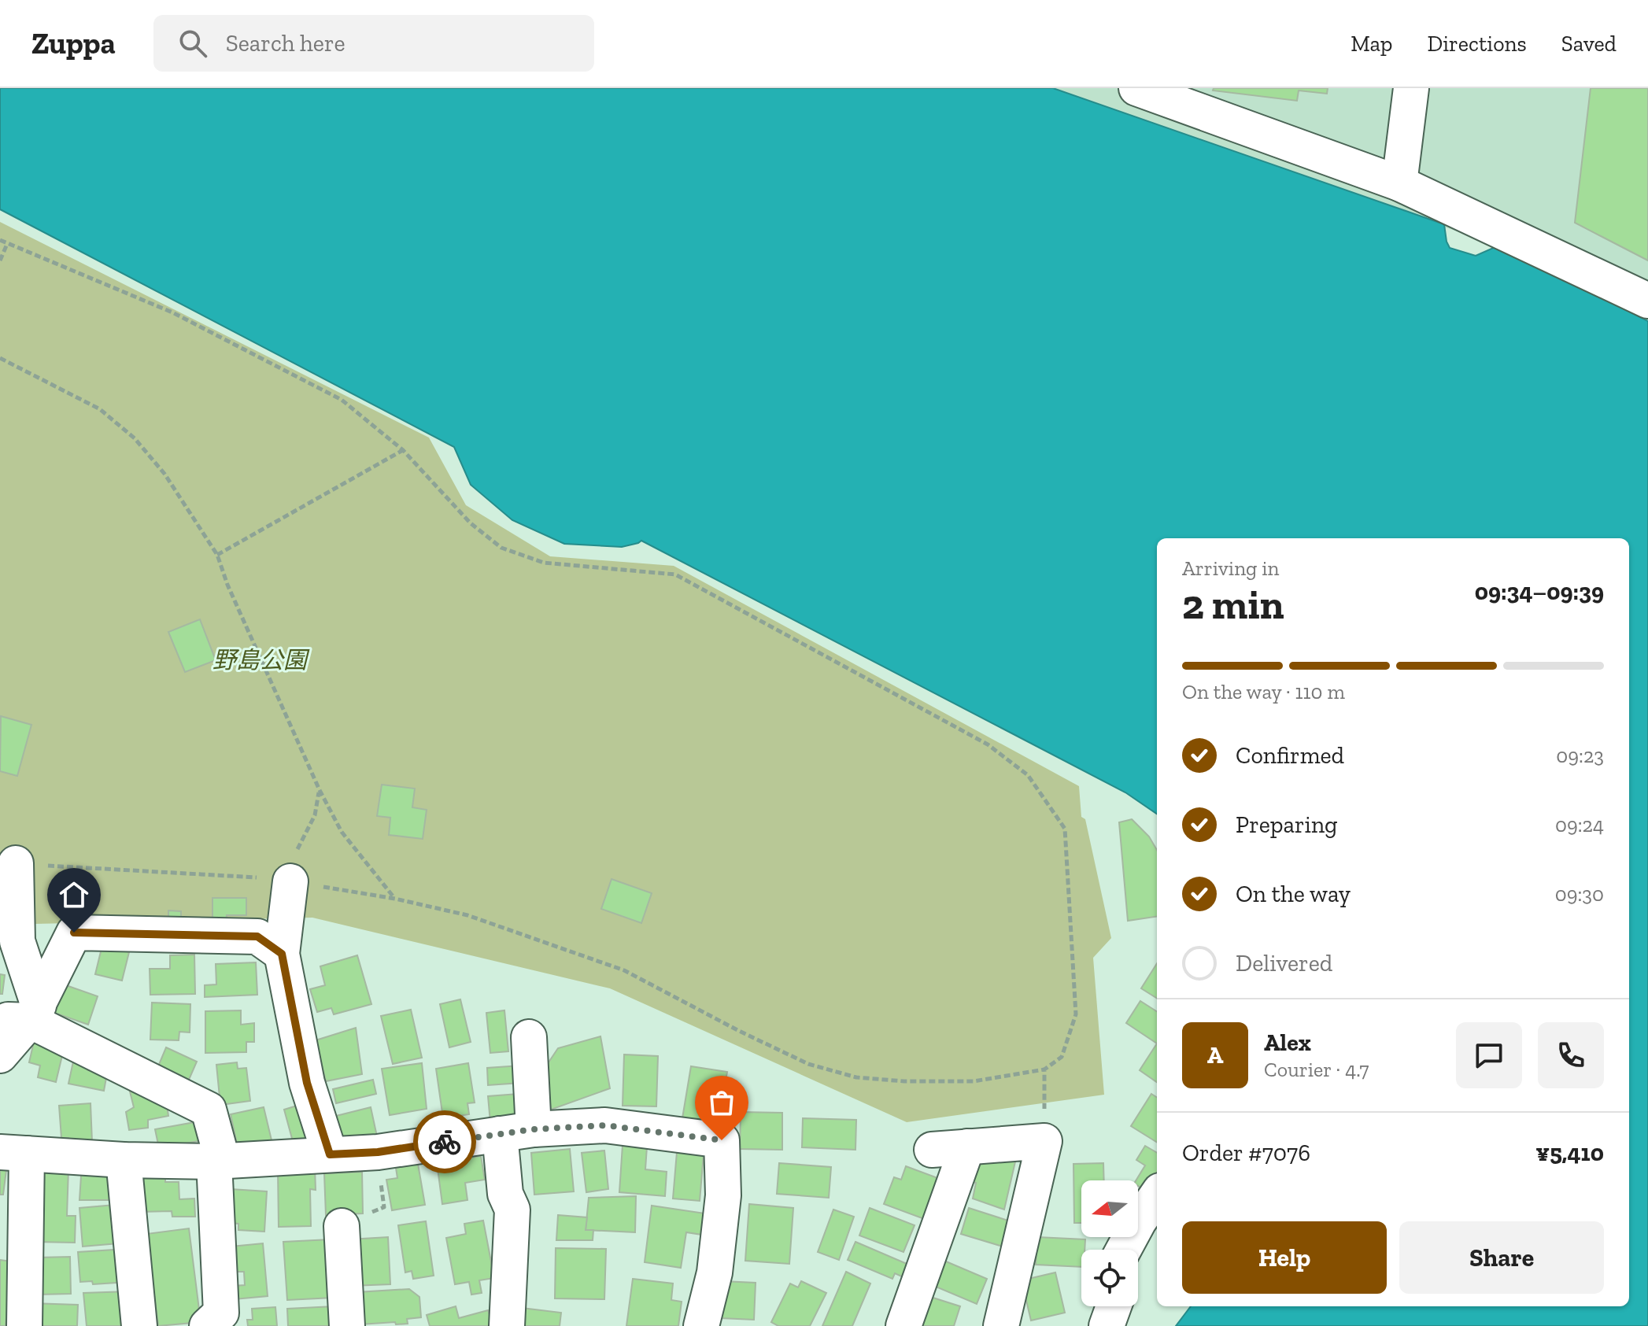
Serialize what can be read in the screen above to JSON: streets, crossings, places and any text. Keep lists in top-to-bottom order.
{
  "parks": ["野島公園"],
  "north": "left",
  "page": {
    "header": "Zuppa",
    "search": "Search here",
    "nav": ["Map", "Directions", "Saved"],
    "heading": ["2 min", "Arriving in", "09:34–09:39"],
    "panel": [
      "Alex",
      "Courier · 4.7",
      "Order #7076",
      "¥5,410"
    ],
    "bar": "On the way · 110 m",
    "list": [
      ["Confirmed", "09:23"],
      ["Preparing", "09:24"],
      ["On the way", "09:30"],
      "Delivered"
    ],
    "round": "A",
    "buttons": ["Help", "Share"]
  }
}
